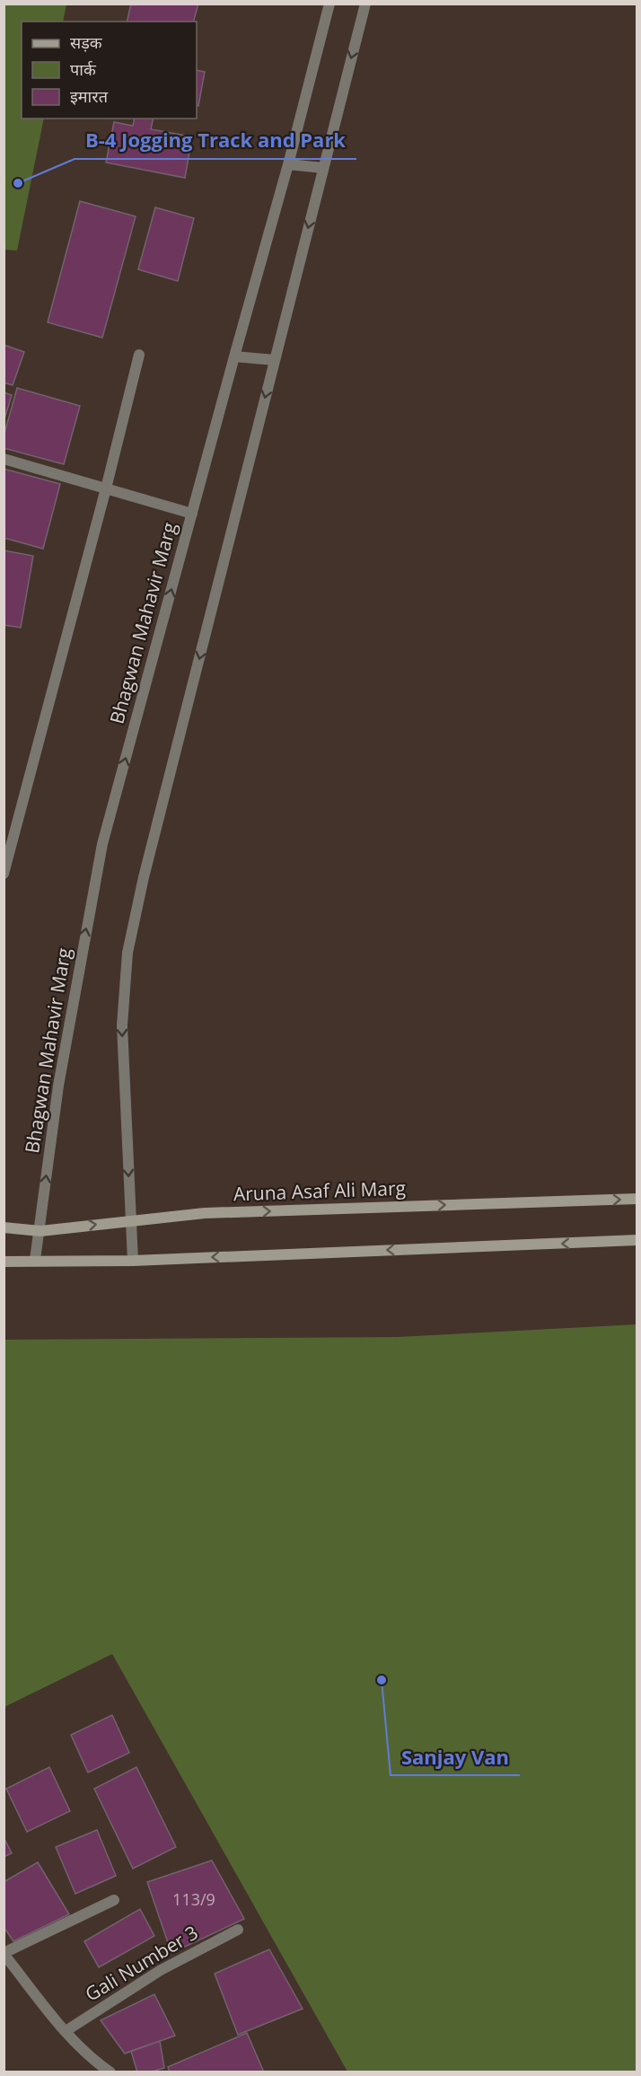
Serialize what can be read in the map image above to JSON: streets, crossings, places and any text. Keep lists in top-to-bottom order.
{
  "streets": {
    "main road": ["Aruna Asaf Ali Marg"],
    "street": ["Bhagwan Mahavir Marg", "Gali Number 3"]
  },
  "crossings": [
    ["Bhagwan Mahavir Marg", "Aruna Asaf Ali Marg"]
  ],
  "places": ["B-4 Jogging Track and Park", "Sanjay Van"],
  "house_numbers": ["113/9"],
  "legend": ["सड़क", "पार्क", "इमारत"]
}
